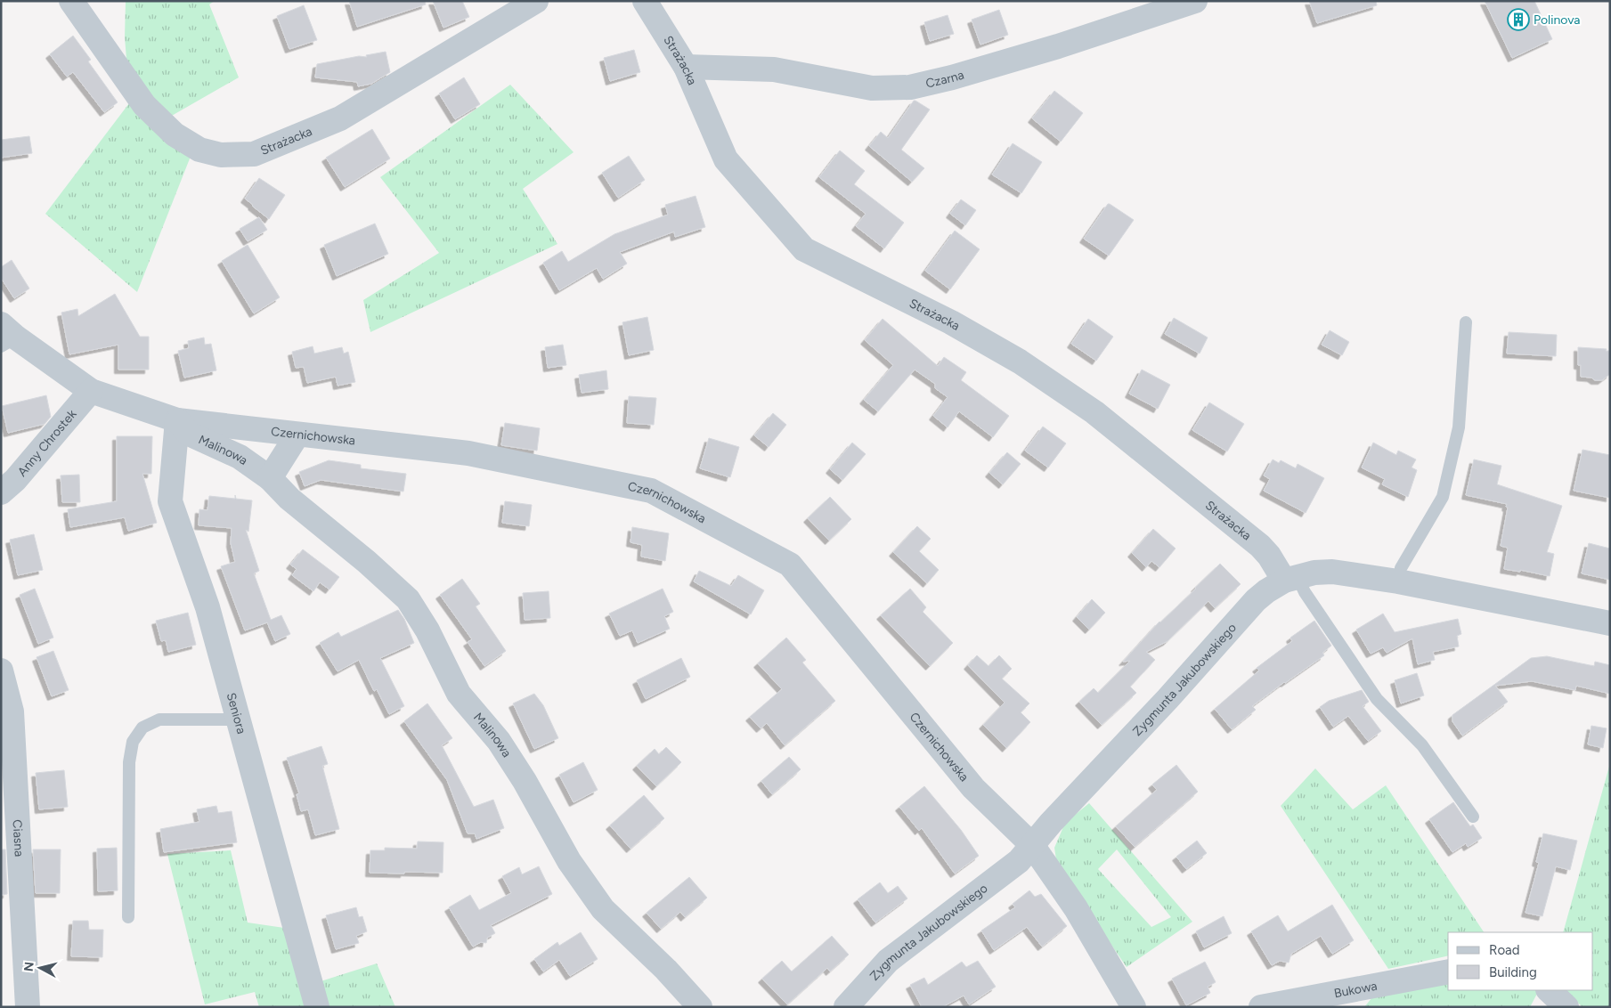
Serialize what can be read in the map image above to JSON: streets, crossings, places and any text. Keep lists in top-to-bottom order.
{
  "streets": {
    "street": [
      "Strażacka",
      "Czarna",
      "Czernichowska",
      "Anny Chrostek",
      "Malinowa",
      "Zygmunta Jakubowskiego",
      "Seniora",
      "Ciasna",
      "Bukowa"
    ]
  },
  "crossings": [
    ["Strażacka", "Czarna"],
    ["Strażacka", "Zygmunta Jakubowskiego"],
    ["Czernichowska", "Anny Chrostek"],
    ["Czernichowska", "Malinowa"],
    ["Czernichowska", "Zygmunta Jakubowskiego"],
    ["Czernichowska", "Seniora"],
    ["Malinowa", "Seniora"]
  ],
  "places": {
    "building": ["Polinova"]
  },
  "legend": ["Road", "Building"],
  "north": "left"
}
